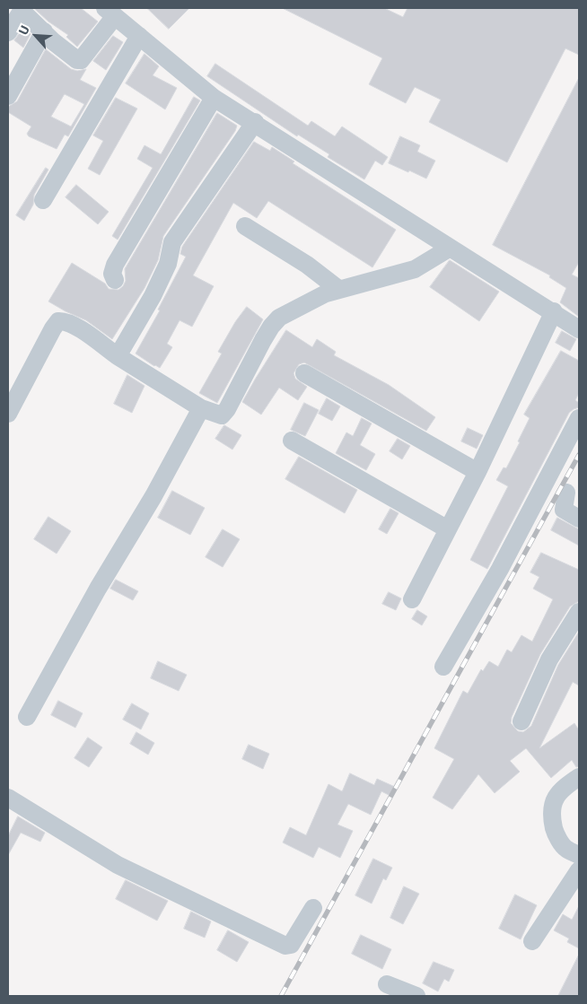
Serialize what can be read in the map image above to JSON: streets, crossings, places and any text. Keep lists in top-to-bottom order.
{
  "north": "top left"
}
